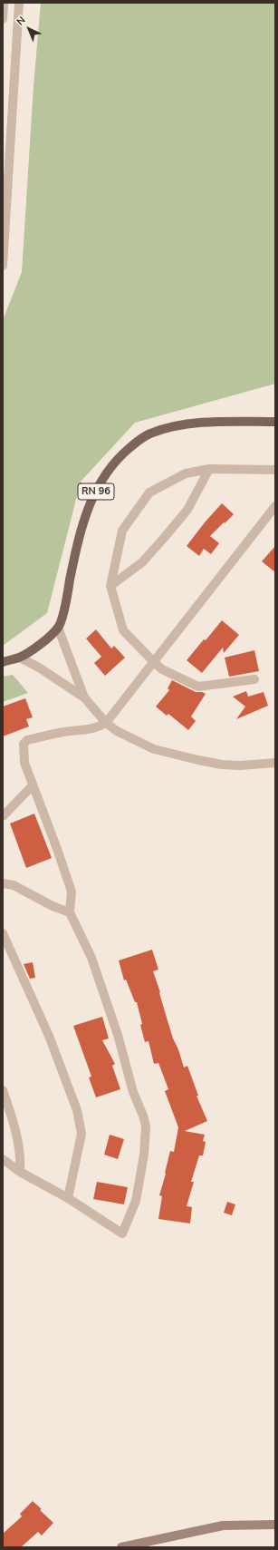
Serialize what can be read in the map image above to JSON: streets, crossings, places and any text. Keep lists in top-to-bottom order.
{
  "streets": {
    "main road": ["RN 96"]
  },
  "north": "top left"
}
